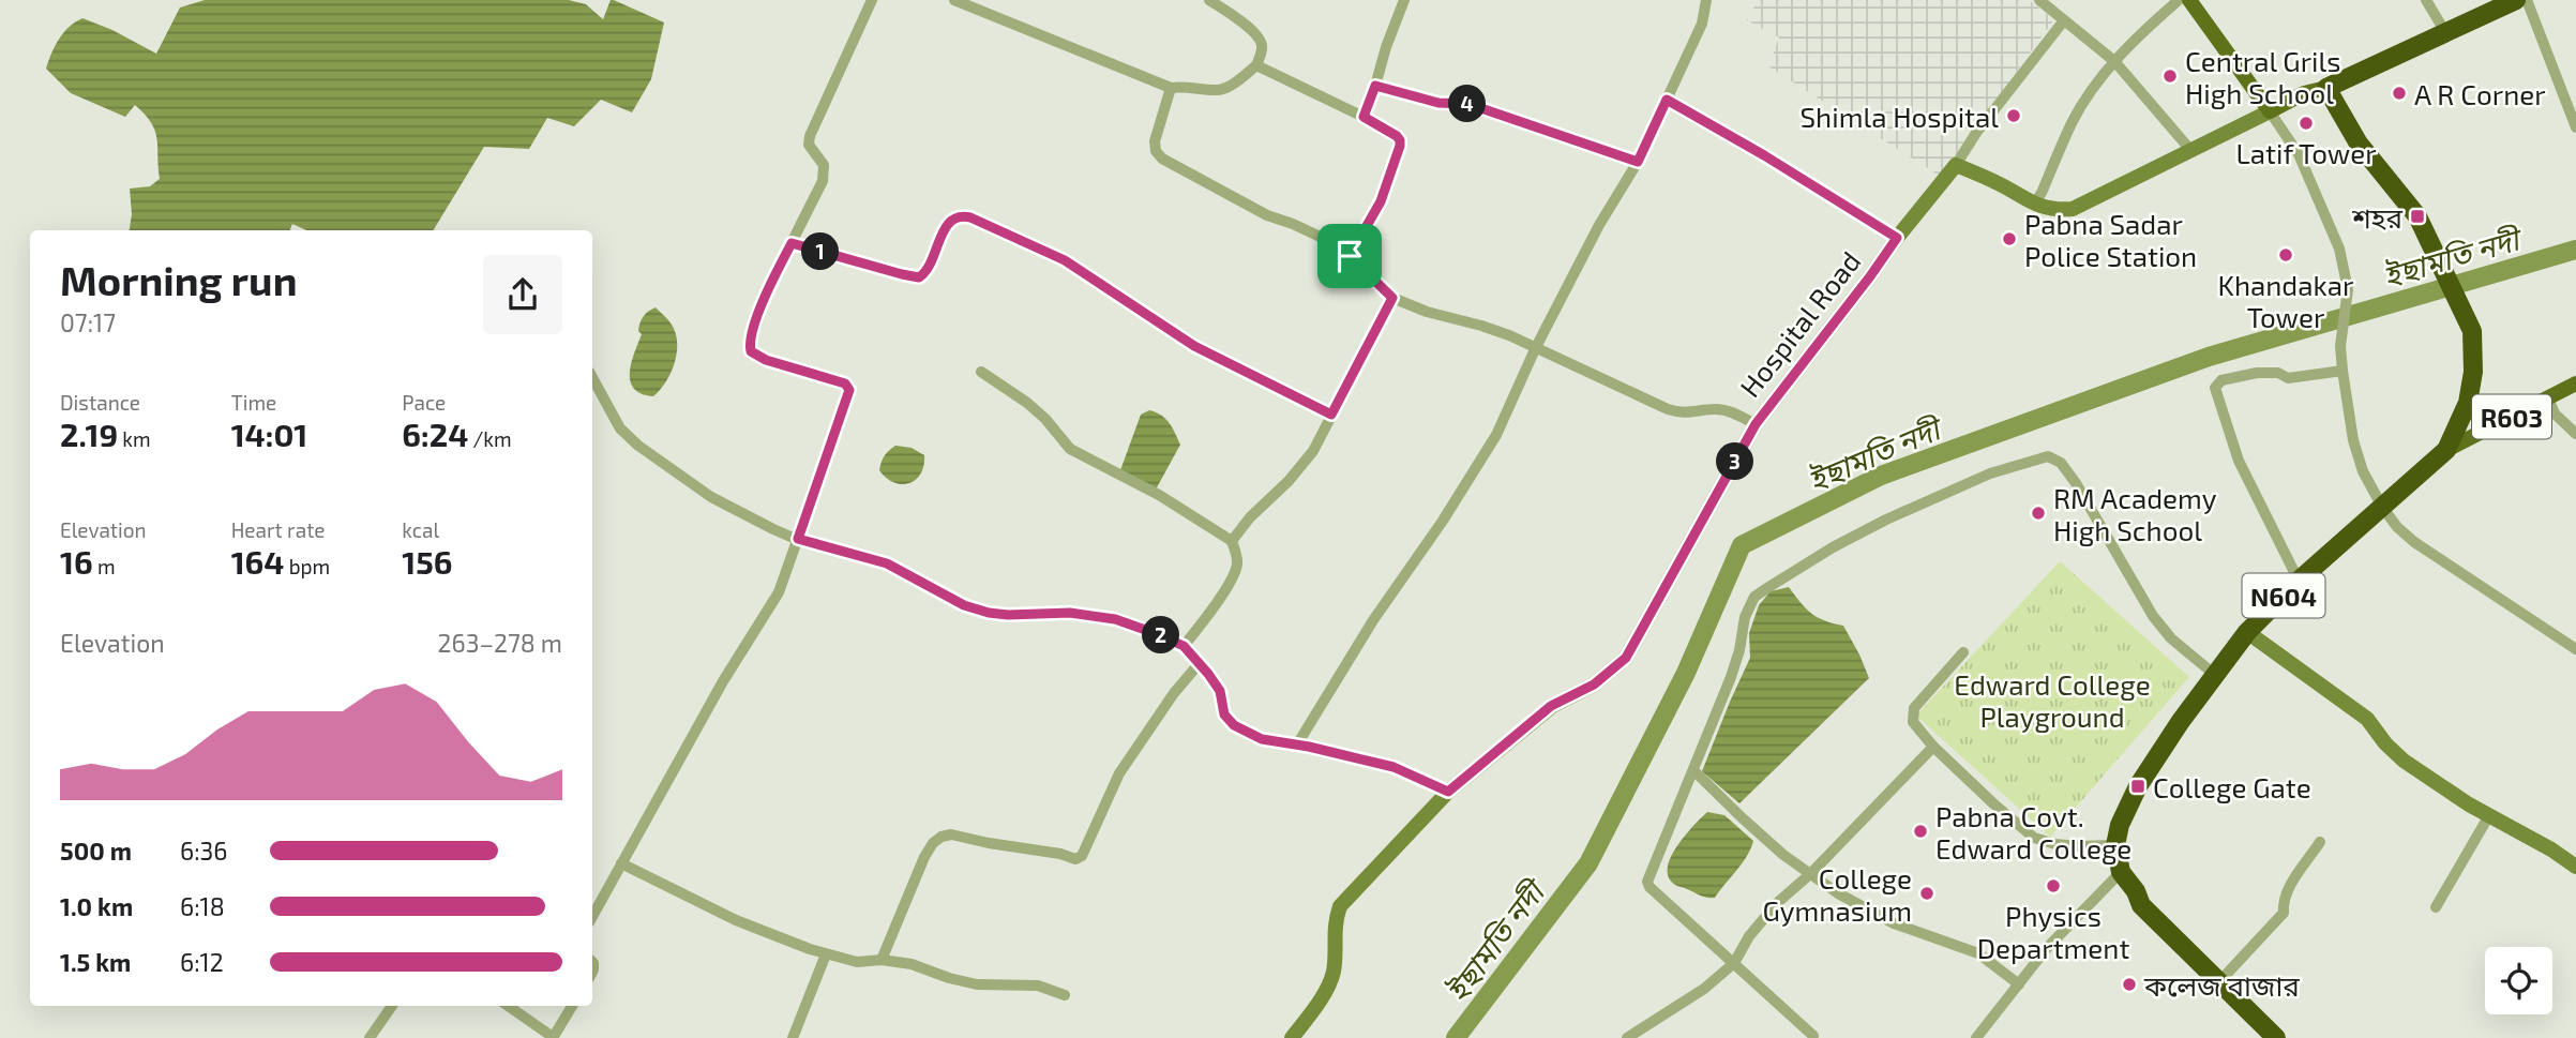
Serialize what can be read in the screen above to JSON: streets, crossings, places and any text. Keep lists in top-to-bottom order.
{
  "streets": {
    "highway": ["N604"],
    "main road": ["Hospital Road", "R603"]
  },
  "crossings": [
    ["R603", "N604"]
  ],
  "water": ["ইছামতি নদী"],
  "parks": ["Edward College Playground"],
  "places": {
    "other": [
      "Central Grils High School",
      "A R Corner",
      "Shimla Hospital",
      "Latif Tower",
      "Pabna Sadar Police Station",
      "Khandakar Tower",
      "RM Academy High School",
      "Pabna Covt. Edward College",
      "Physics Department",
      "College Gymnasium",
      "কলেজ বাজার"
    ],
    "transit": ["শহর", "College Gate"]
  },
  "page": {
    "pins": [
      "4",
      "1",
      "3",
      "2"
    ],
    "heading": ["Morning run", "07:17"],
    "stats": [
      ["Distance", "2.19 km"],
      ["Time", "14:01"],
      ["Pace", "6:24 /km"],
      ["Elevation", "16 m"],
      ["Heart rate", "164 bpm"],
      ["kcal", "156"]
    ],
    "chart": ["Elevation", "263–278 m"],
    "list": [
      {
        "name": "500 m",
        "note": "6:36"
      },
      {
        "name": "1.0 km",
        "note": "6:18"
      },
      {
        "name": "1.5 km",
        "note": "6:12"
      }
    ]
  }
}
